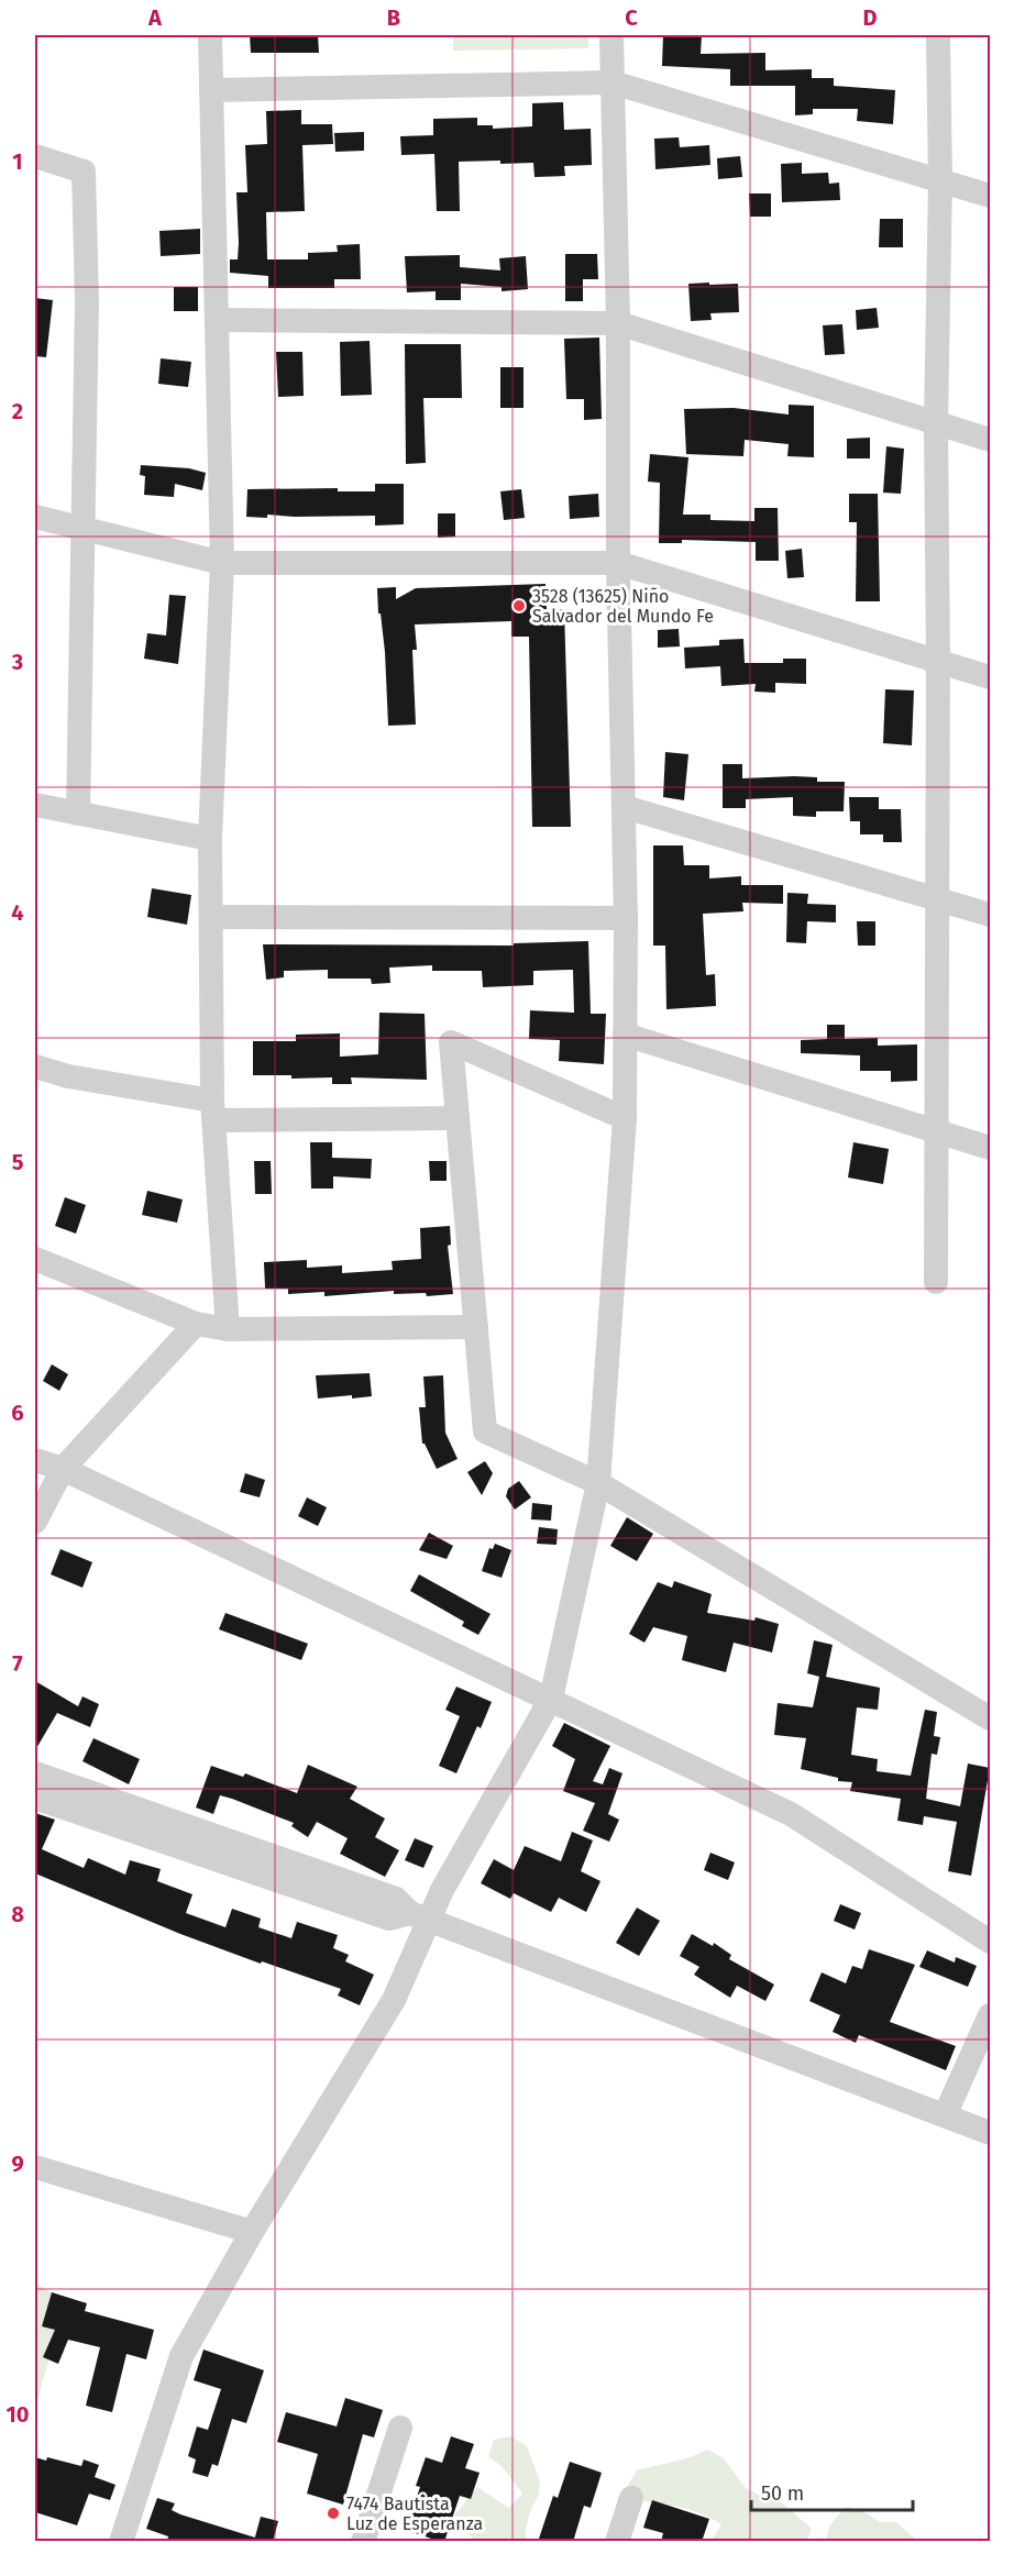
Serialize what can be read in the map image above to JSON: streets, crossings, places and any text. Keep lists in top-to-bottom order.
{
  "places": ["3528 (13625) Niño Salvador del Mundo Fe", "7474 Bautista Luz de Esperanza"],
  "scale_bar": "50 m",
  "grid": {
    "columns": [
      "A",
      "B",
      "C",
      "D"
    ],
    "rows": [
      "1",
      "2",
      "3",
      "4",
      "5",
      "6",
      "7",
      "8",
      "9",
      "10"
    ]
  }
}
